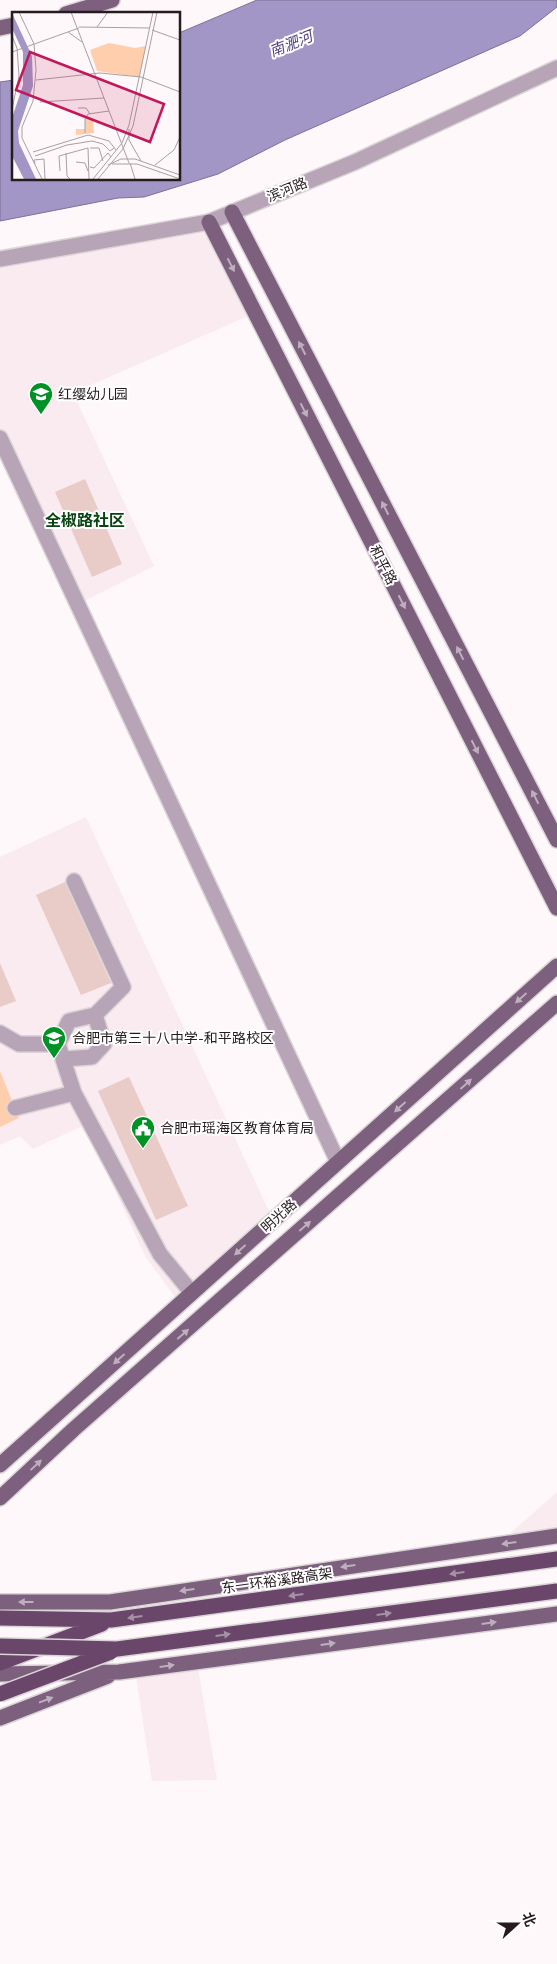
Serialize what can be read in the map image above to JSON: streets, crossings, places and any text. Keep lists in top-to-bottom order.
{
  "streets": {
    "highway": ["东一环裕溪路高架"],
    "main road": ["和平路", "明光路"],
    "street": ["滨河路"]
  },
  "crossings": [
    ["滨河路", "和平路"]
  ],
  "districts": ["全椒路社区"],
  "water": ["南淝河"],
  "places": {
    "school or university": ["红缨幼儿园", "合肥市第三十八中学-和平路校区"],
    "public building": ["合肥市瑶海区教育体育局"]
  },
  "north": "right"
}
